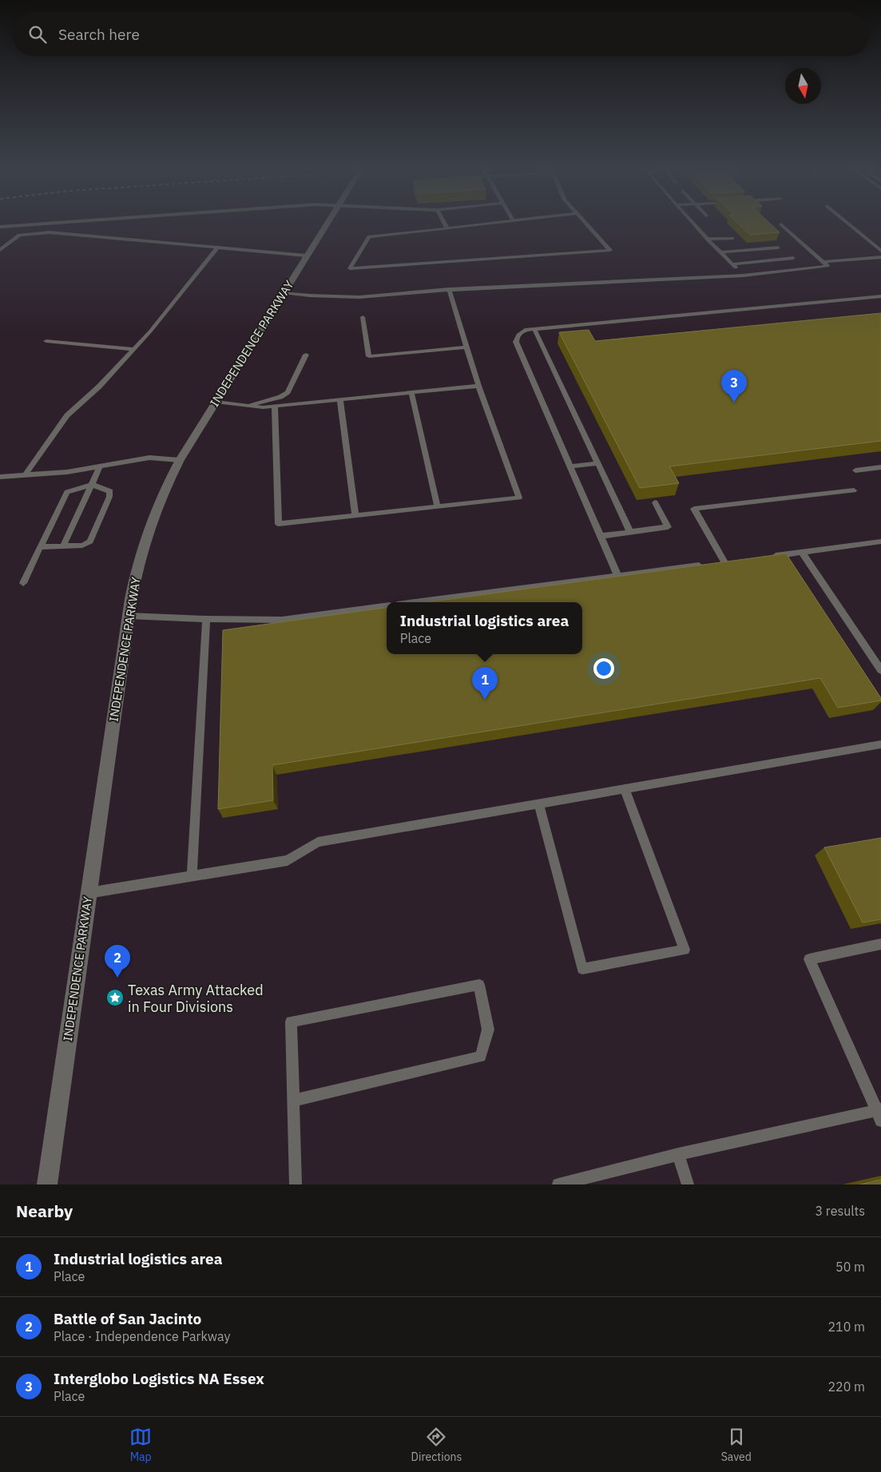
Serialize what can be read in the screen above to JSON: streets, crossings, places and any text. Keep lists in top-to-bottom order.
{
  "streets": {
    "main road": ["INDEPENDENCE PARKWAY"]
  },
  "places": {
    "place": ["Texas Army Attacked in Four Divisions"]
  },
  "north": "bottom",
  "page": {
    "search": "Search here",
    "pins": ["3", "1", "2"],
    "popup": ["Industrial logistics area", "Place"],
    "heading": ["Nearby", "3 results"],
    "list": [
      {
        "mark": "1",
        "name": "Industrial logistics area",
        "note": "Place",
        "value": "50 m"
      },
      {
        "mark": "2",
        "name": "Battle of San Jacinto",
        "note": "Place · Independence Parkway",
        "value": "210 m"
      },
      {
        "mark": "3",
        "name": "Interglobo Logistics NA Essex",
        "note": "Place",
        "value": "220 m"
      }
    ],
    "nav": ["Map", "Directions", "Saved"]
  }
}
